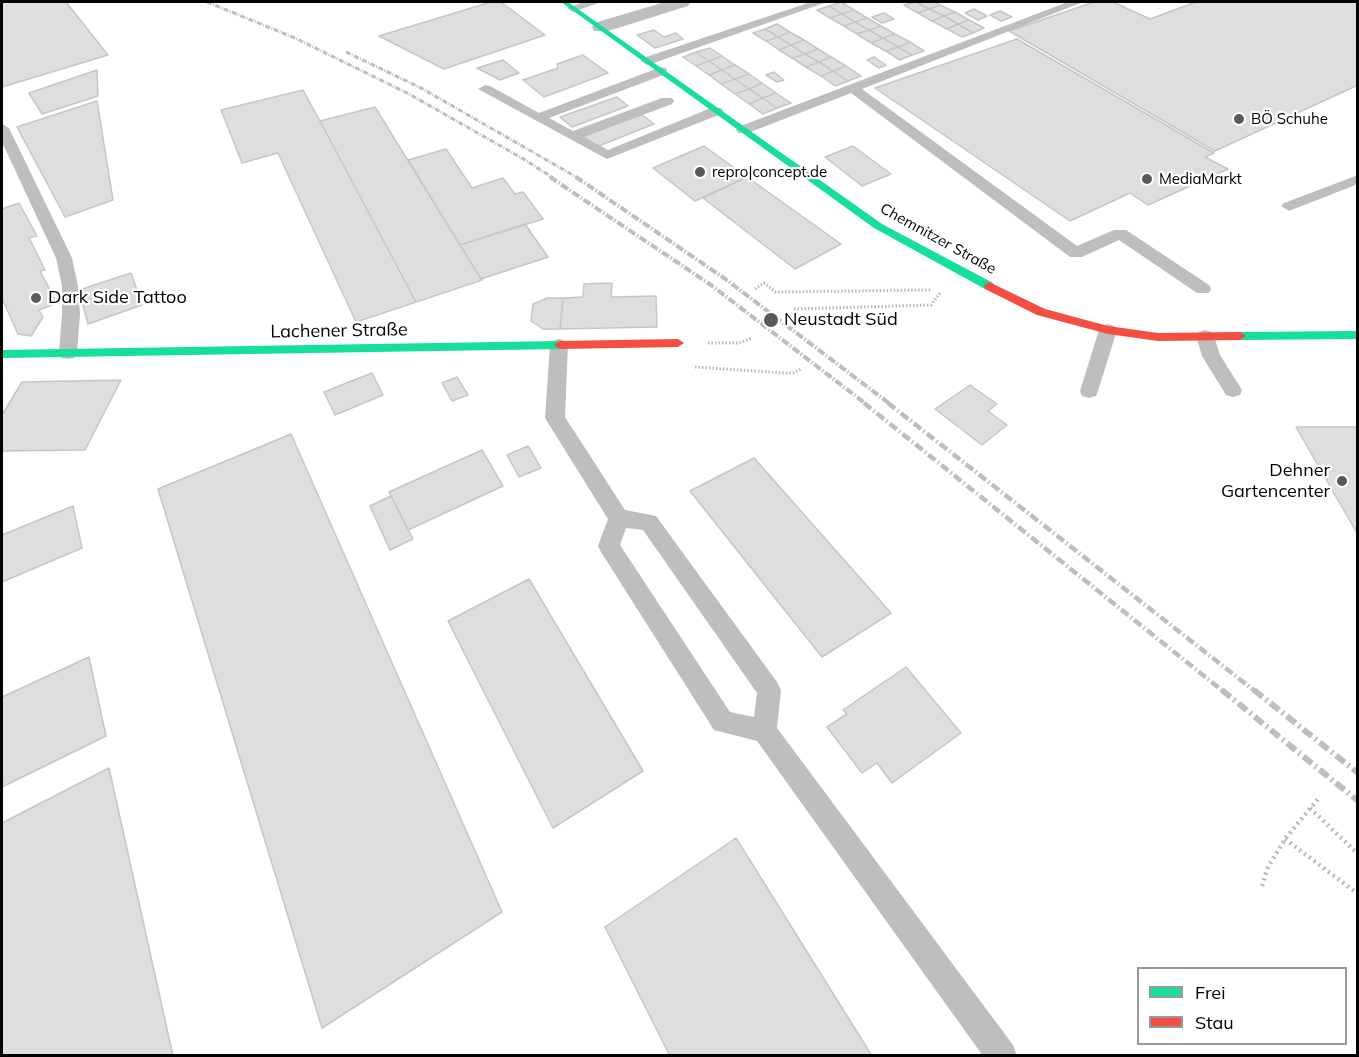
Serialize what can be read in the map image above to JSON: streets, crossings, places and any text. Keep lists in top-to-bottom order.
{
  "streets": {
    "street": ["Chemnitzer Straße", "Lachener Straße"]
  },
  "places": [
    "BÖ Schuhe",
    "repro|concept.de",
    "MediaMarkt",
    "Dark Side Tattoo",
    "Neustadt Süd",
    "Dehner Gartencenter"
  ],
  "legend": ["Frei", "Stau"]
}
